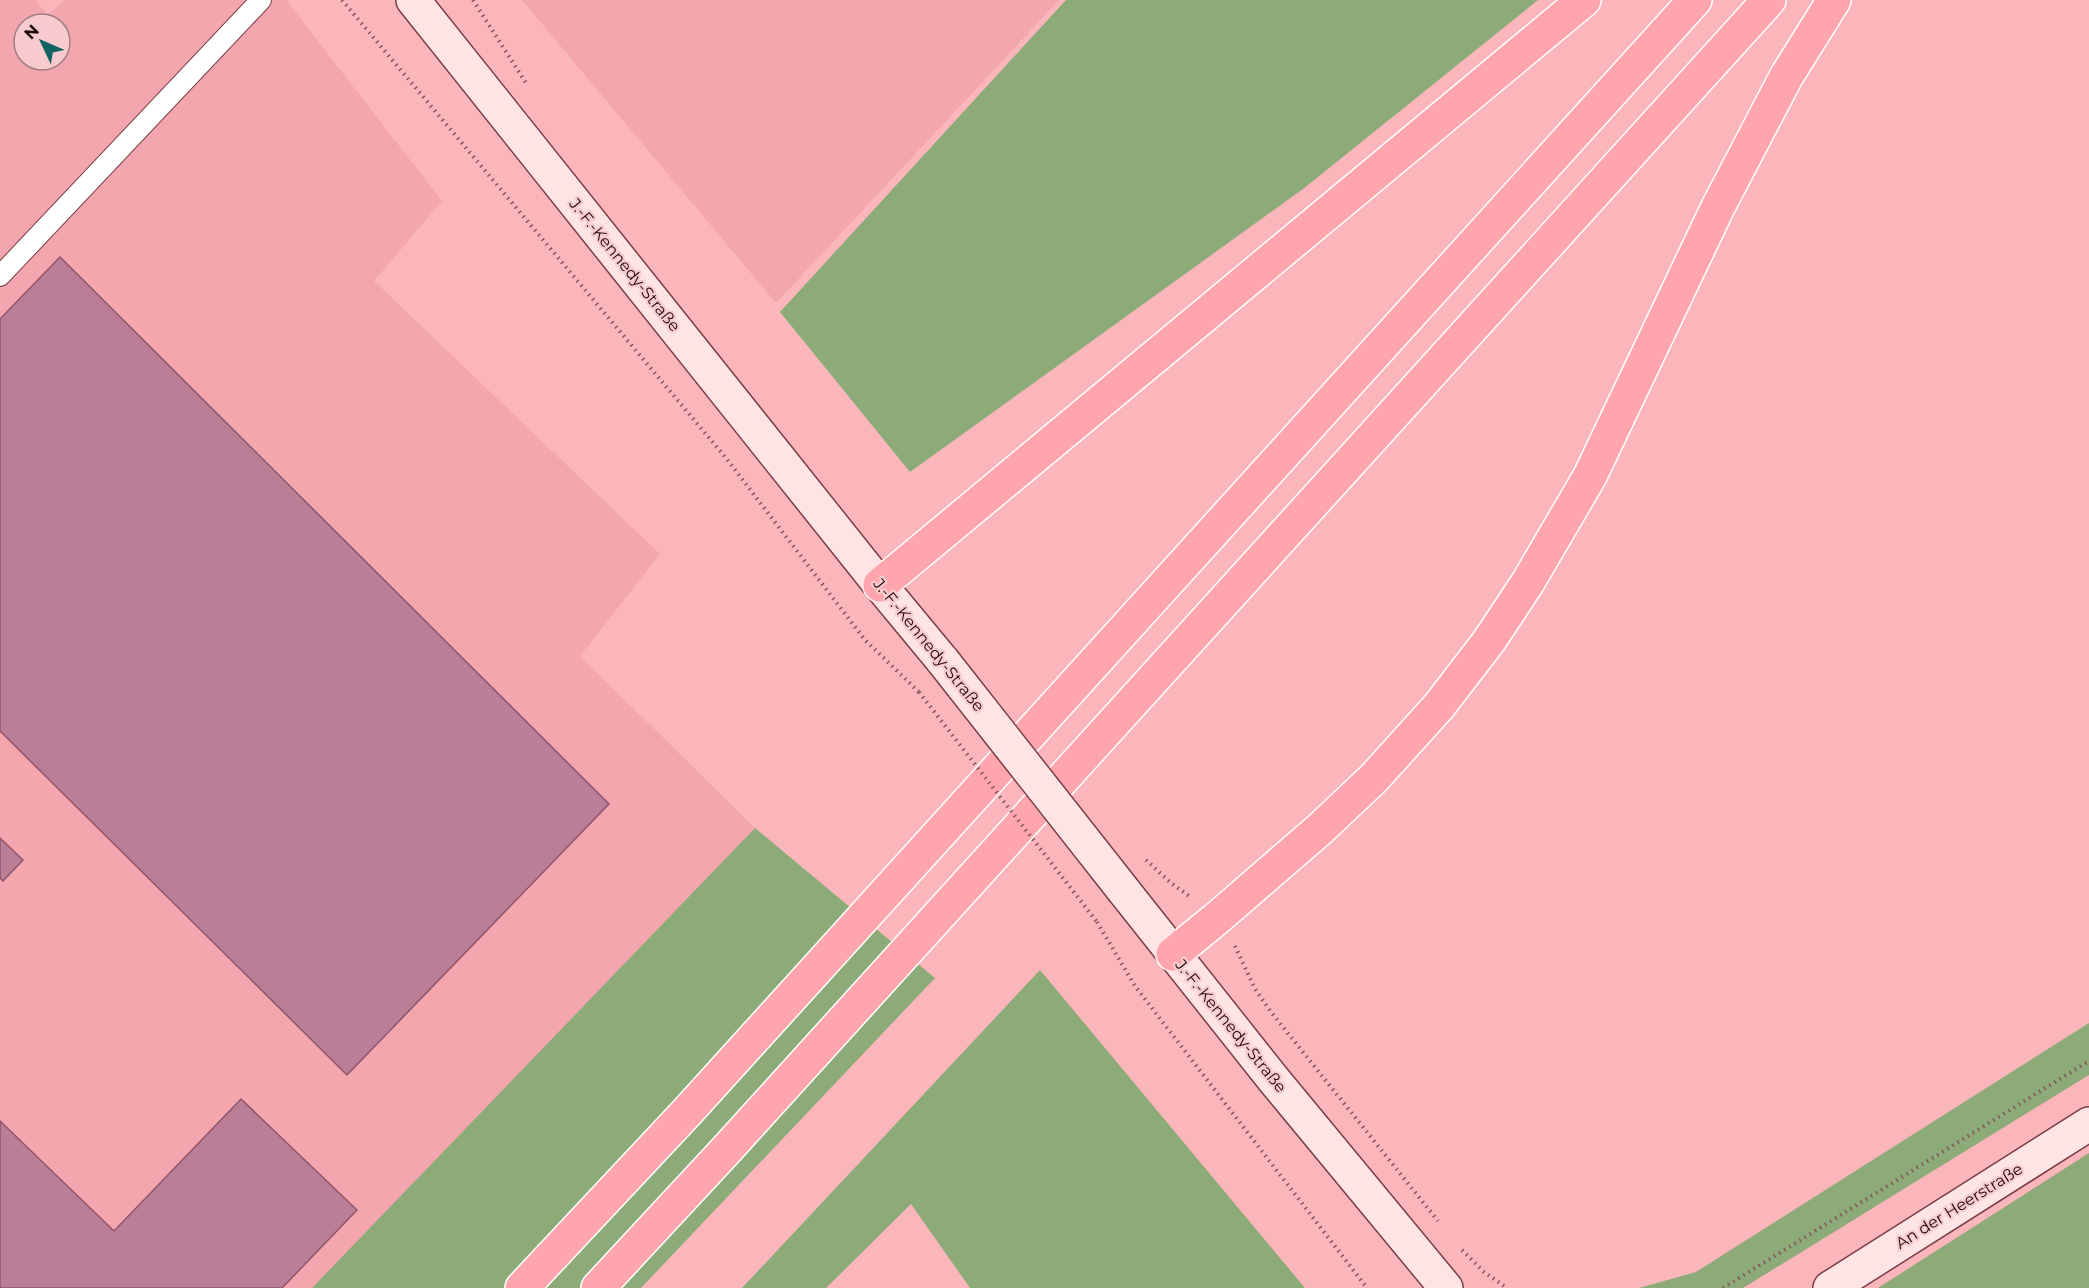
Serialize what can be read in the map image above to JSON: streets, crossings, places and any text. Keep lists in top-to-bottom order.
{
  "streets": {
    "street": ["J.-F.-Kennedy-Straße", "An der Heerstraße"]
  },
  "north": "top left"
}
